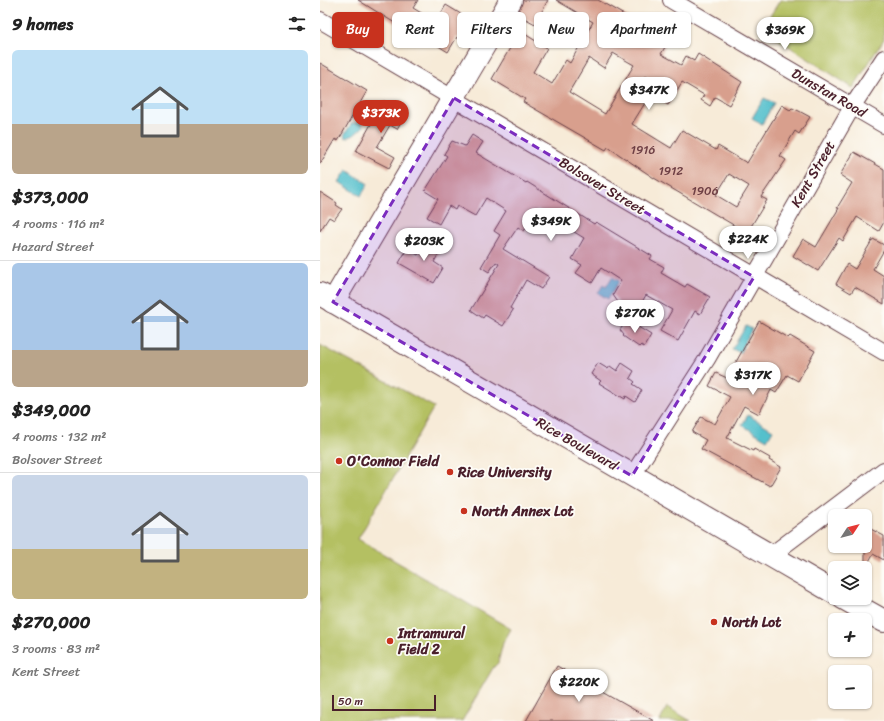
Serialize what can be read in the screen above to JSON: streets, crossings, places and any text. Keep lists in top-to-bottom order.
{
  "streets": {
    "main road": ["Rice Boulevard"],
    "street": ["Dunstan Road", "Kent Street", "Bolsover Street"]
  },
  "crossings": [
    ["Dunstan Road", "Kent Street"],
    ["Kent Street", "Bolsover Street"],
    ["Kent Street", "Rice Boulevard"]
  ],
  "places": [
    "O'Connor Field",
    "Rice University",
    "North Annex Lot",
    "North Lot",
    "Intramural Field 2"
  ],
  "house_numbers": ["1916", "1912", "1906"],
  "scale_bar": "50 m",
  "north": "top right",
  "page": {
    "heading": "9 homes",
    "chip": [
      "Buy",
      "Rent",
      "Filters",
      "New",
      "Apartment"
    ],
    "price": [
      "$369K",
      "$347K",
      "$373K",
      "$349K",
      "$224K",
      "$203K",
      "$270K",
      "$317K",
      "$220K"
    ],
    "list": [
      {
        "name": "$373,000",
        "note": "4 rooms · 116 m² · Hazard Street"
      },
      {
        "name": "$349,000",
        "note": "4 rooms · 132 m² · Bolsover Street"
      },
      {
        "name": "$270,000",
        "note": "3 rooms · 83 m² · Kent Street"
      }
    ],
    "map_buttons": ["+", "−"],
    "scale": "50 m"
  }
}
